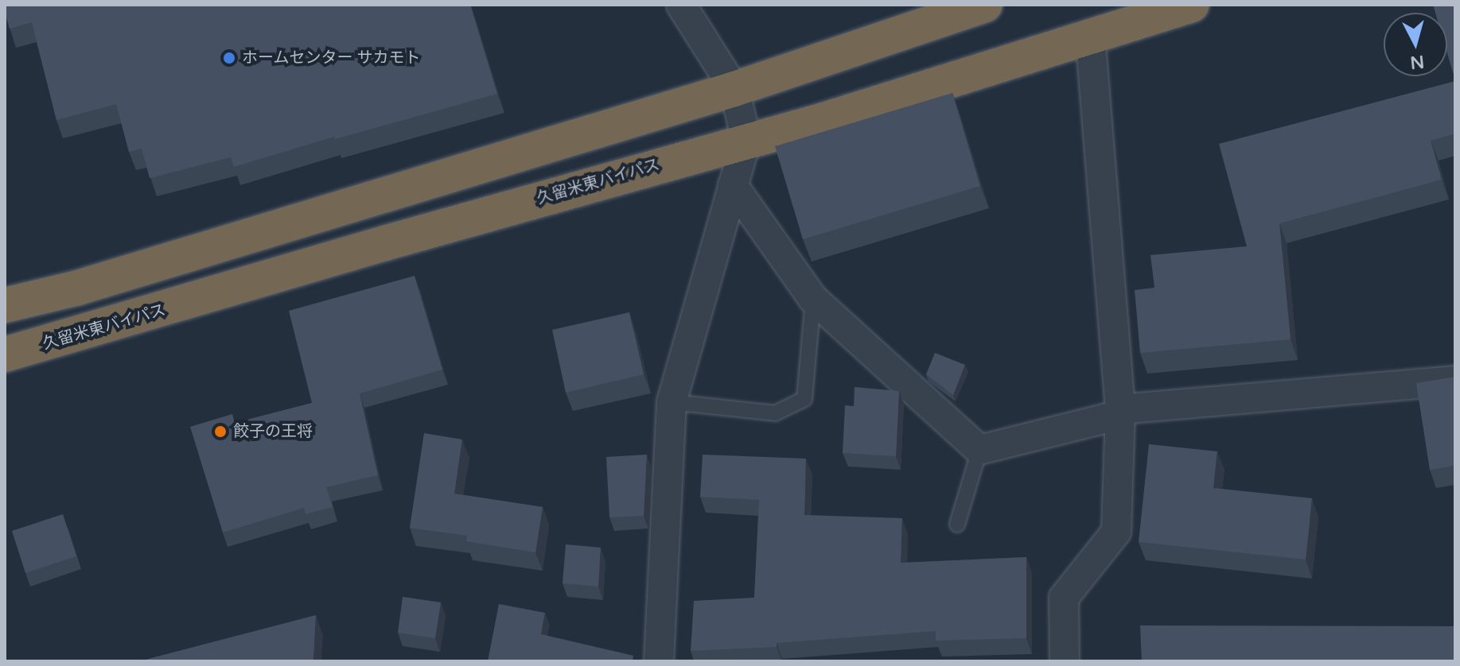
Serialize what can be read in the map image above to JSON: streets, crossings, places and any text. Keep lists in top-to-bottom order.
{
  "streets": {
    "highway": ["久留米東バイパス"]
  },
  "places": ["ホームセンター サカモト", "餃子の王将"],
  "north": "bottom"
}
